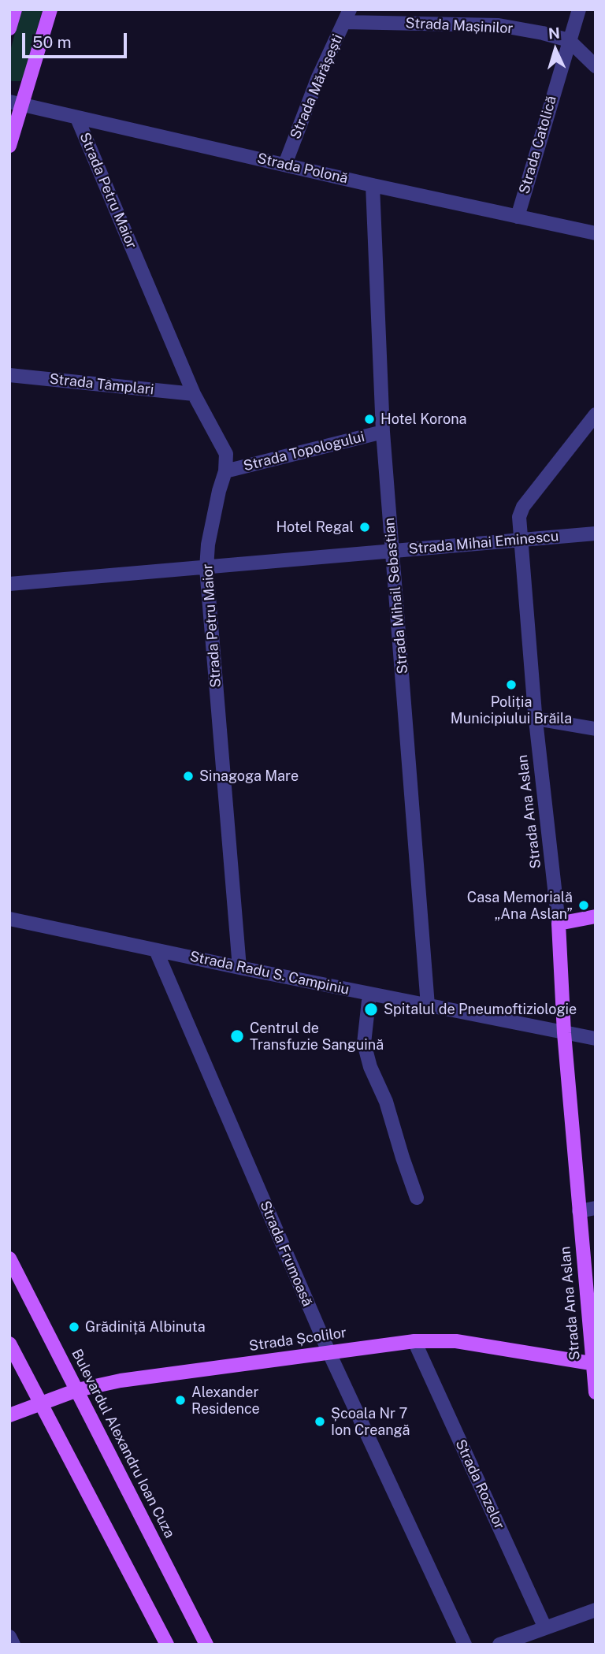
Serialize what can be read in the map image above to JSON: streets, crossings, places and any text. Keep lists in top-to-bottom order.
{
  "streets": {
    "main road": ["Strada Ana Aslan", "Strada Școlilor", "Bulevardul Alexandru Ioan Cuza"],
    "street": [
      "Strada Mașinilor",
      "Strada Mărășești",
      "Strada Catolică",
      "Strada Polonă",
      "Strada Petru Maior",
      "Strada Tâmplari",
      "Strada Topologului",
      "Strada Mihai Eminescu",
      "Strada Mihail Sebastian",
      "Strada Radu S. Campiniu",
      "Strada Frumoasă",
      "Strada Rozelor"
    ]
  },
  "crossings": [
    ["Strada Mașinilor", "Strada Mărășești"],
    ["Strada Mașinilor", "Strada Catolică"],
    ["Strada Mărășești", "Strada Polonă"],
    ["Strada Catolică", "Strada Polonă"],
    ["Strada Polonă", "Strada Petru Maior"],
    ["Strada Polonă", "Strada Mihail Sebastian"],
    ["Strada Petru Maior", "Strada Tâmplari"],
    ["Strada Petru Maior", "Strada Topologului"],
    ["Strada Petru Maior", "Strada Mihai Eminescu"],
    ["Strada Petru Maior", "Strada Radu S. Campiniu"],
    ["Strada Topologului", "Strada Mihail Sebastian"],
    ["Strada Mihai Eminescu", "Strada Mihail Sebastian"],
    ["Strada Mihai Eminescu", "Strada Ana Aslan"],
    ["Strada Mihail Sebastian", "Strada Radu S. Campiniu"],
    ["Strada Ana Aslan", "Strada Radu S. Campiniu"],
    ["Strada Ana Aslan", "Strada Școlilor"],
    ["Strada Radu S. Campiniu", "Strada Frumoasă"],
    ["Strada Frumoasă", "Strada Școlilor"],
    ["Strada Școlilor", "Bulevardul Alexandru Ioan Cuza"],
    ["Strada Școlilor", "Strada Rozelor"]
  ],
  "places": [
    "Hotel Korona",
    "Hotel Regal",
    "Poliția Municipiului Brăila",
    "Sinagoga Mare",
    "Casa Memorială „Ana Aslan”",
    "Spitalul de Pneumoftiziologie",
    "Centrul de Transfuzie Sanguină",
    "Grădiniță Albinuta",
    "Alexander Residence",
    "Școala Nr 7 Ion Creangă"
  ],
  "scale_bar": "50 m",
  "north": "top"
}
